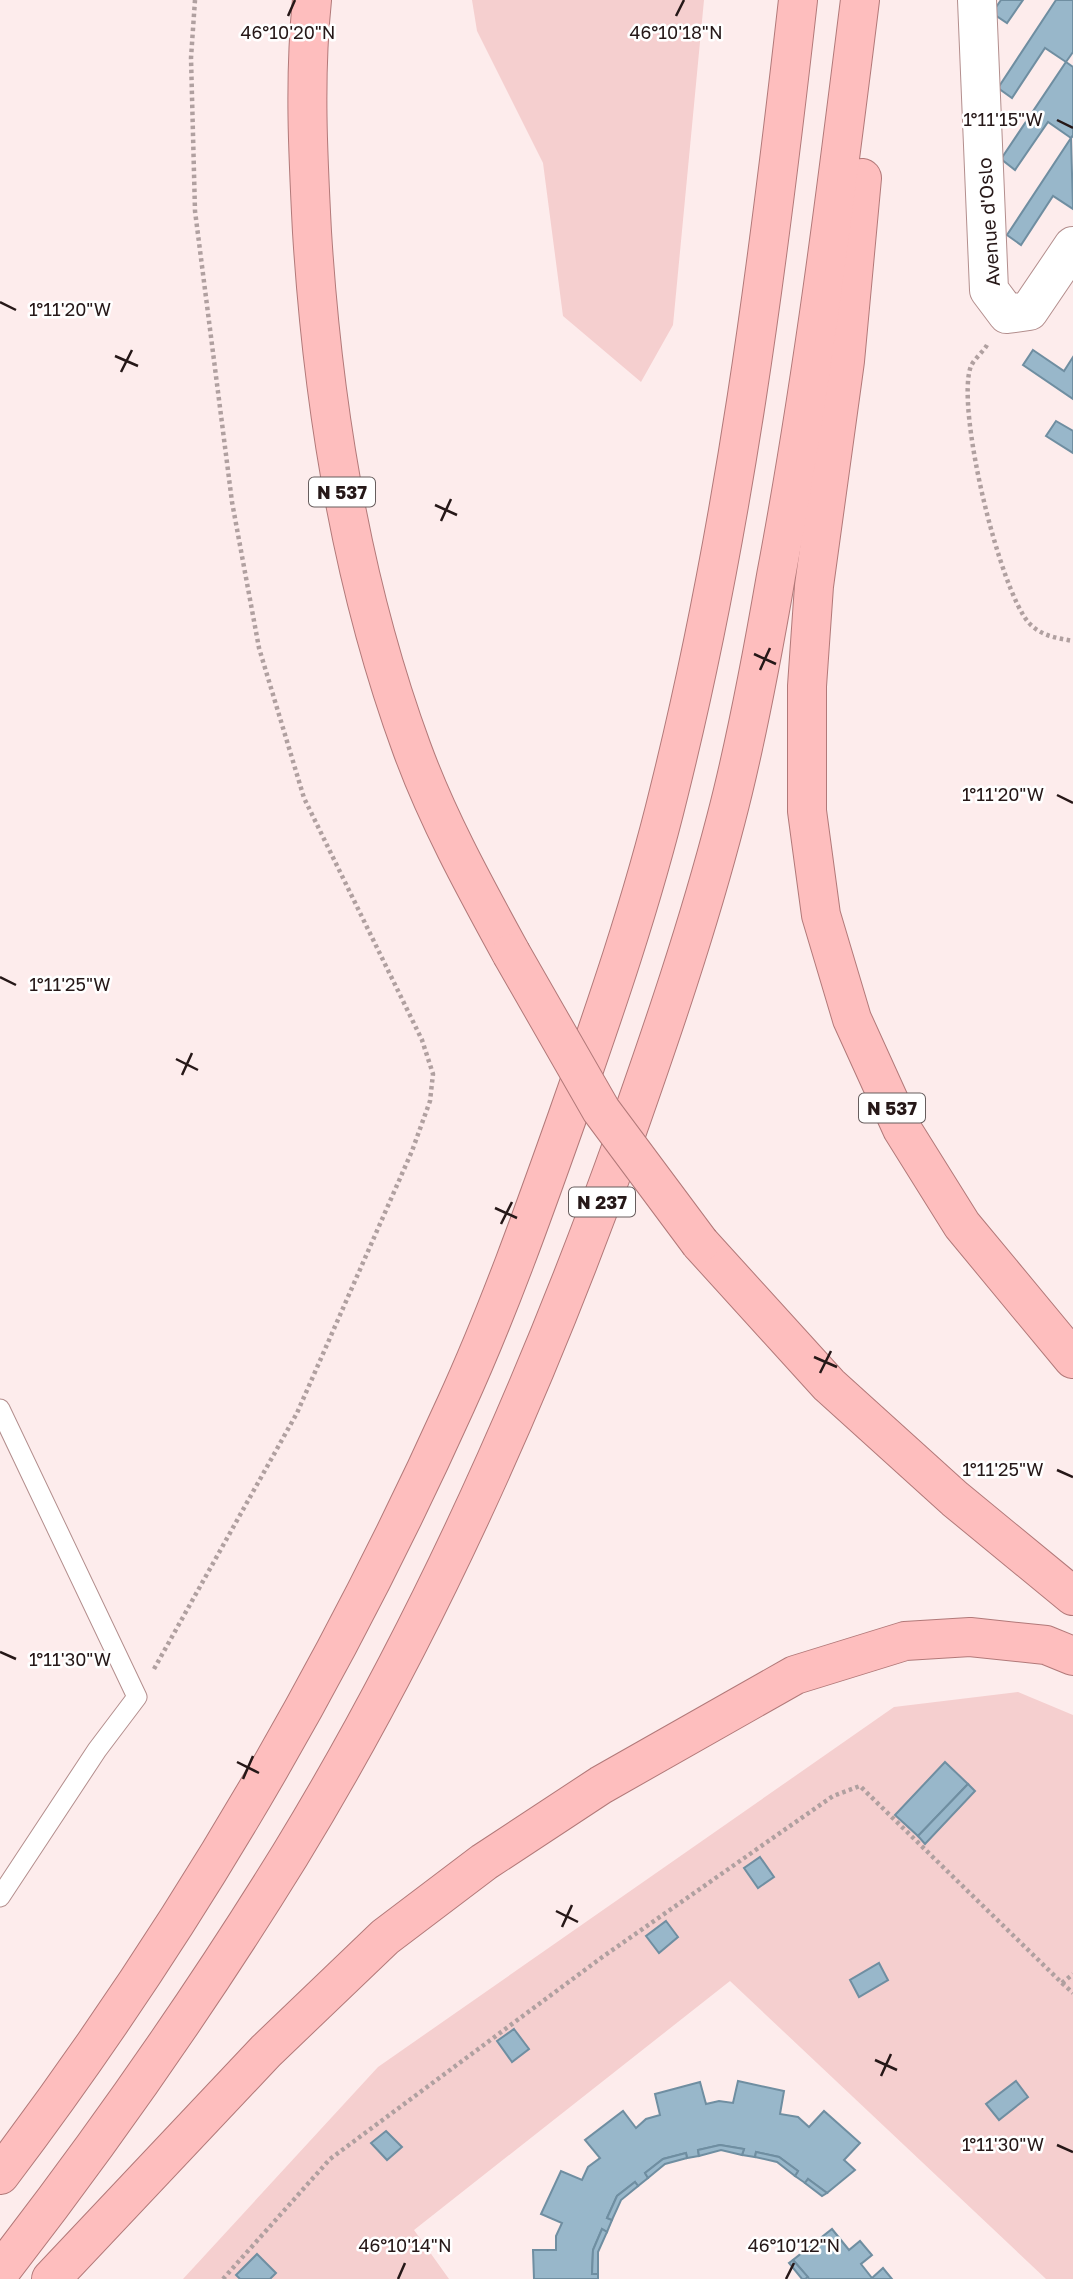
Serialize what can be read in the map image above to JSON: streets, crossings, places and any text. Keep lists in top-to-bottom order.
{
  "streets": {
    "highway": ["N 537", "N 237"],
    "street": ["Avenue d'Oslo"]
  },
  "coordinates": [
    "46°10'20\"N",
    "46°10'18\"N",
    "1°11'15\"W",
    "1°11'20\"W",
    "1°11'25\"W",
    "1°11'30\"W",
    "46°10'14\"N",
    "46°10'12\"N"
  ]
}
